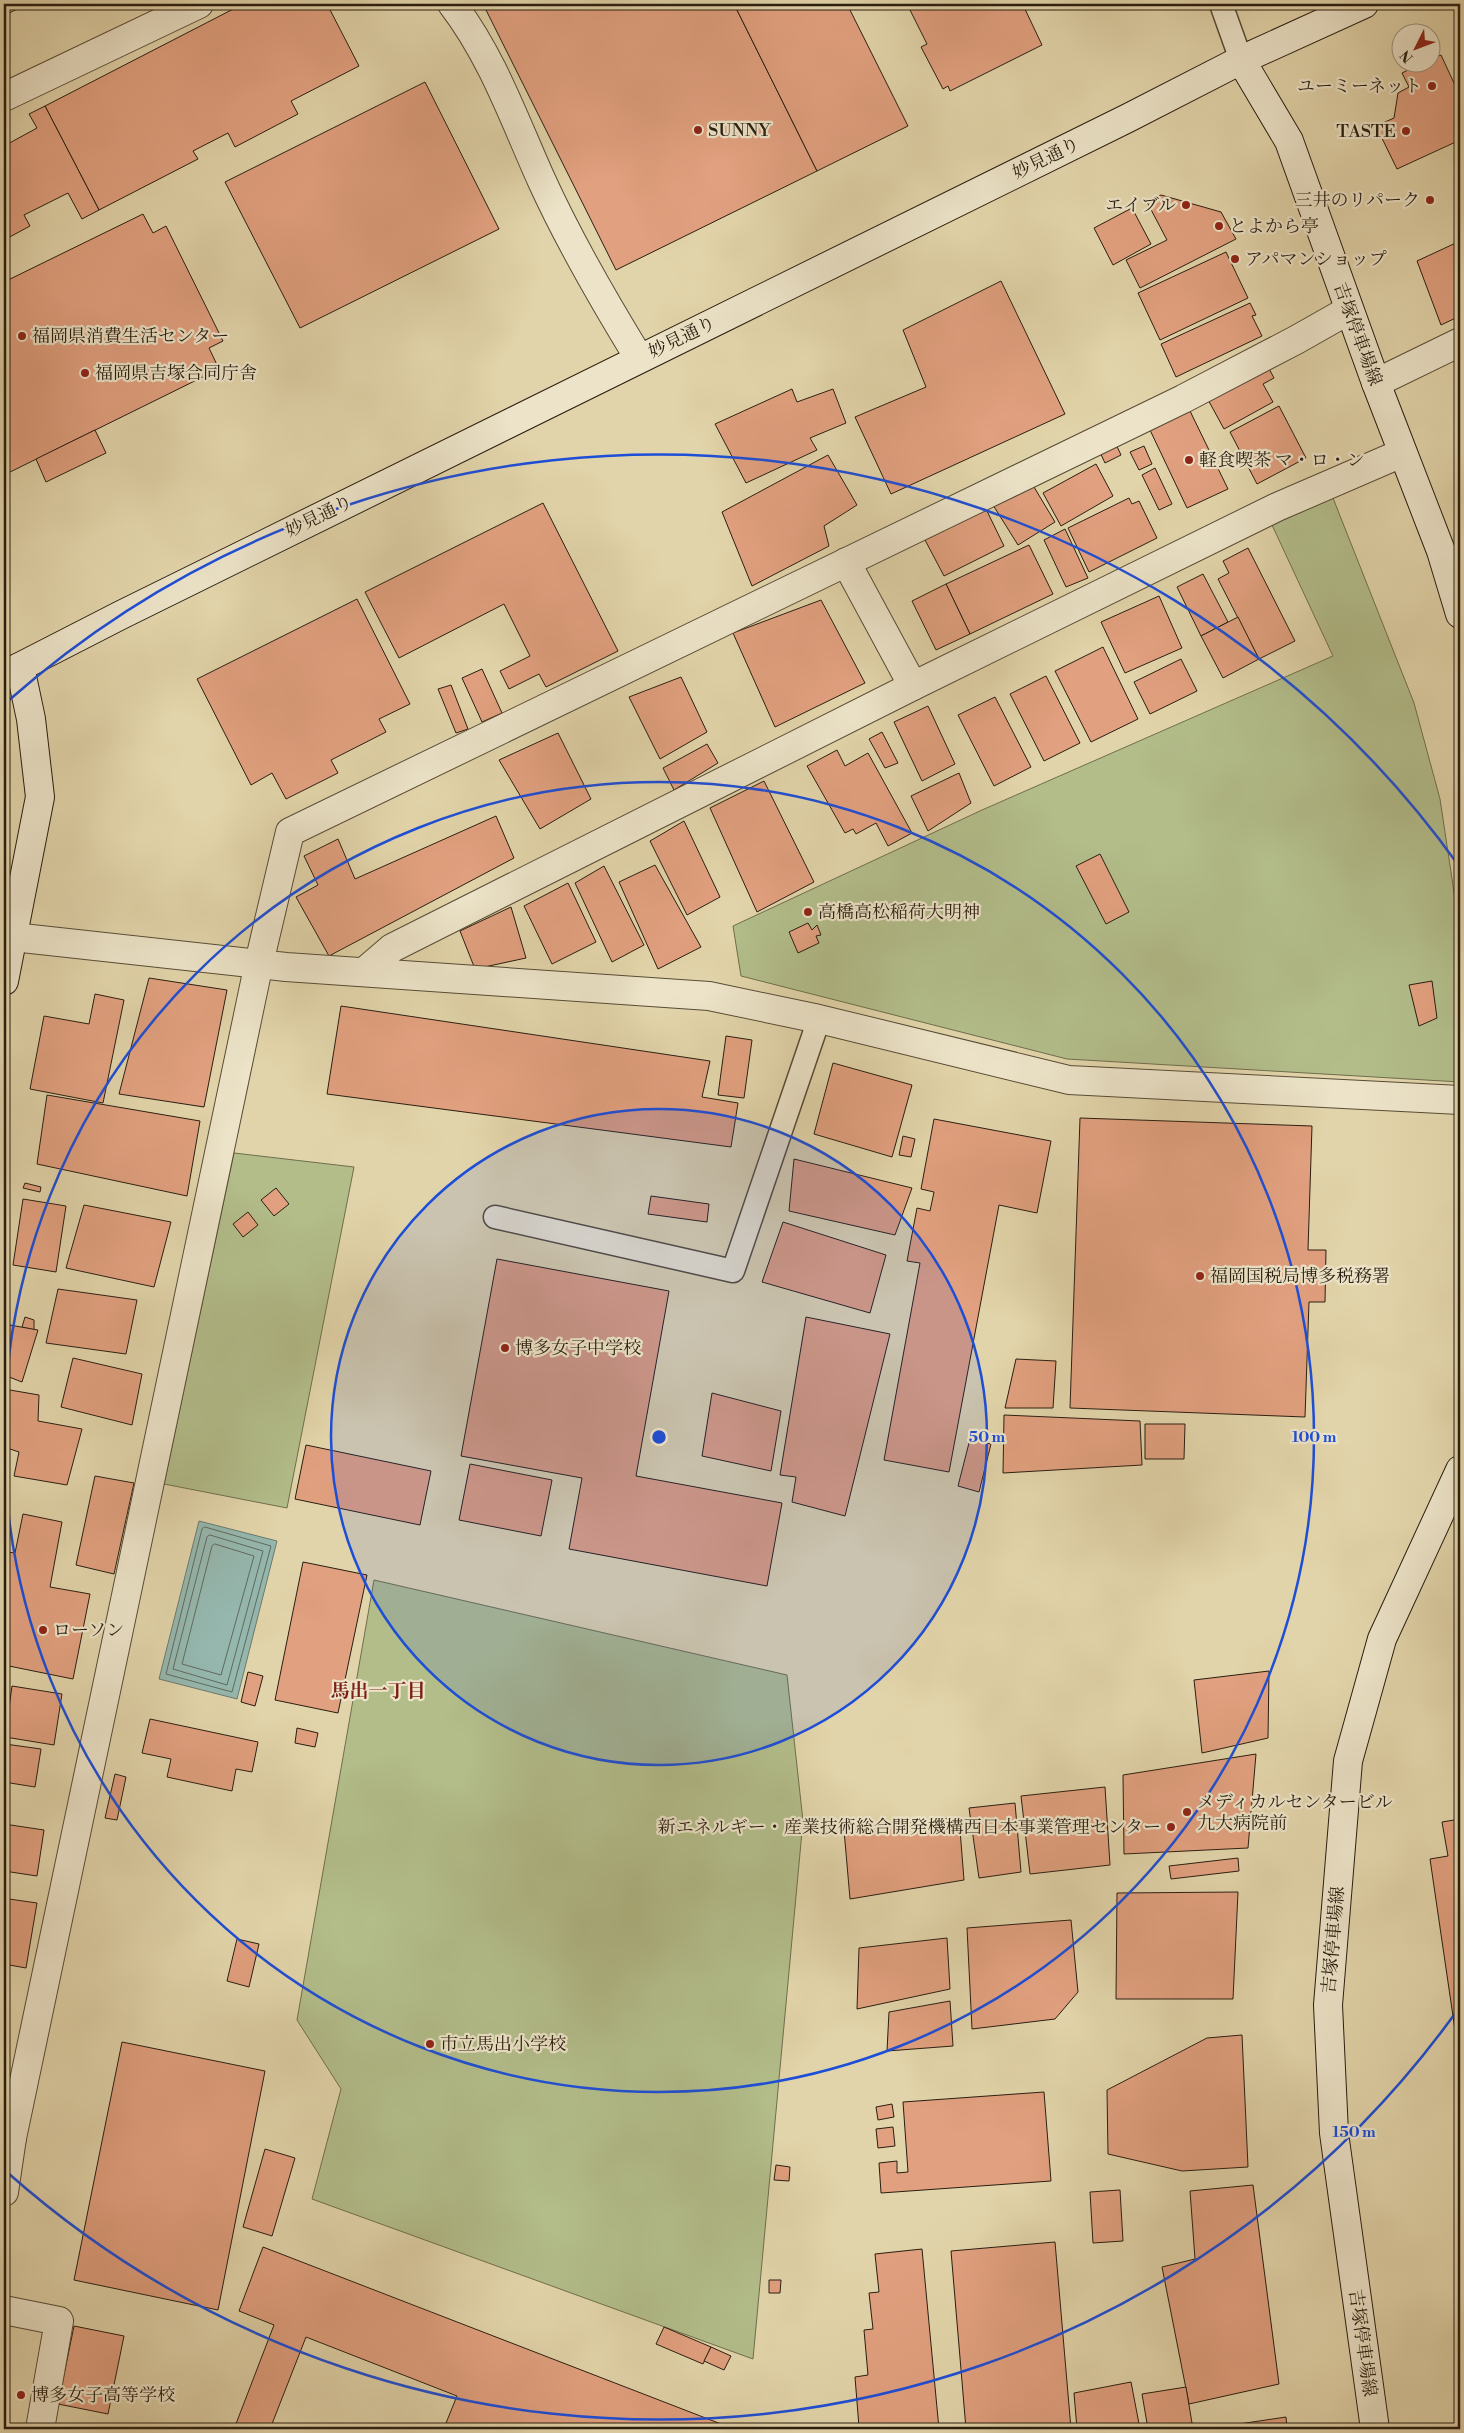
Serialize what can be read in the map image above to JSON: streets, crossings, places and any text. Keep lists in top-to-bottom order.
{
  "streets": {
    "street": ["妙見通り", "吉塚停車場線"]
  },
  "crossings": [
    ["妙見通り", "吉塚停車場線"]
  ],
  "districts": ["馬出一丁目"],
  "places": [
    "ユーミーネット",
    "SUNNY",
    "TASTE",
    "三井のリパーク",
    "エイブル",
    "とよから亭",
    "アパマンショップ",
    "福岡県消費生活センター",
    "福岡県吉塚合同庁舎",
    "軽食喫茶 マ・ロ・ン",
    "高橋高松稲荷大明神",
    "福岡国税局博多税務署",
    "博多女子中学校",
    "ローソン",
    "メディカルセンタービル 九大病院前",
    "新エネルギー・産業技術総合開発機構西日本事業管理センター",
    "市立馬出小学校",
    "博多女子高等学校"
  ],
  "north": "bottom left",
  "rings": ["50 m", "100 m", "150 m"]
}
